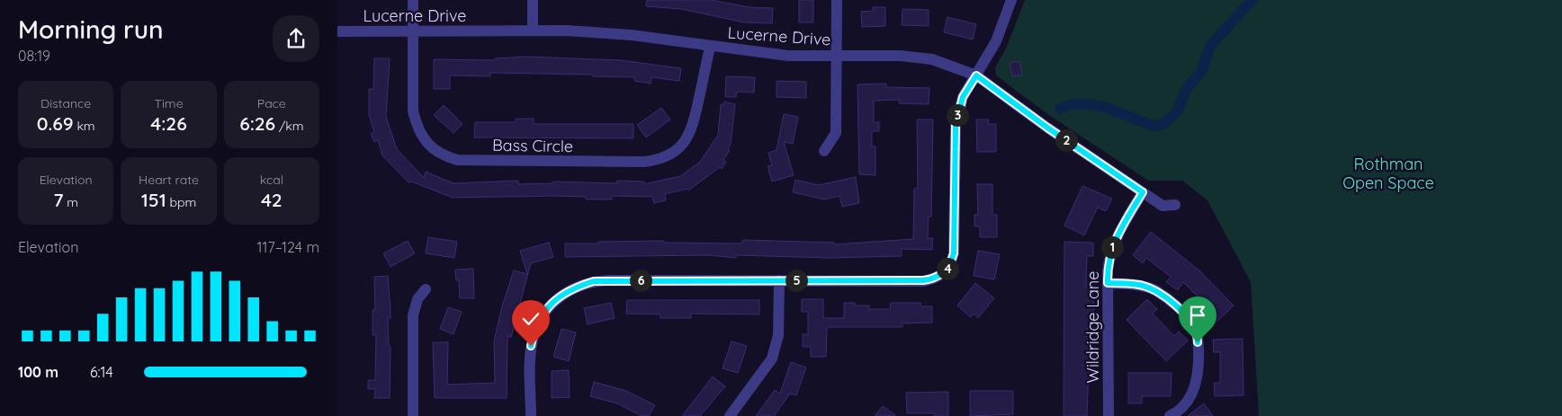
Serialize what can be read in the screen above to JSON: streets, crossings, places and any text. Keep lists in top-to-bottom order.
{
  "streets": {
    "street": ["Lucerne Drive", "Bass Circle", "Wildridge Lane"]
  },
  "crossings": [
    ["Lucerne Drive", "Bass Circle"],
    ["Lucerne Drive", "Wildridge Lane"]
  ],
  "parks": ["Rothman Open Space"],
  "page": {
    "heading": ["Morning run", "08:19"],
    "stats": [
      ["Distance", "0.69 km"],
      ["Time", "4:26"],
      ["Pace", "6:26 /km"],
      ["Elevation", "7 m"],
      ["Heart rate", "151 bpm"],
      ["kcal", "42"]
    ],
    "pins": [
      "3",
      "2",
      "1",
      "4",
      "5",
      "6"
    ],
    "chart": ["Elevation", "117–124 m"],
    "list": [
      {
        "name": "100 m",
        "note": "6:14"
      }
    ]
  }
}
